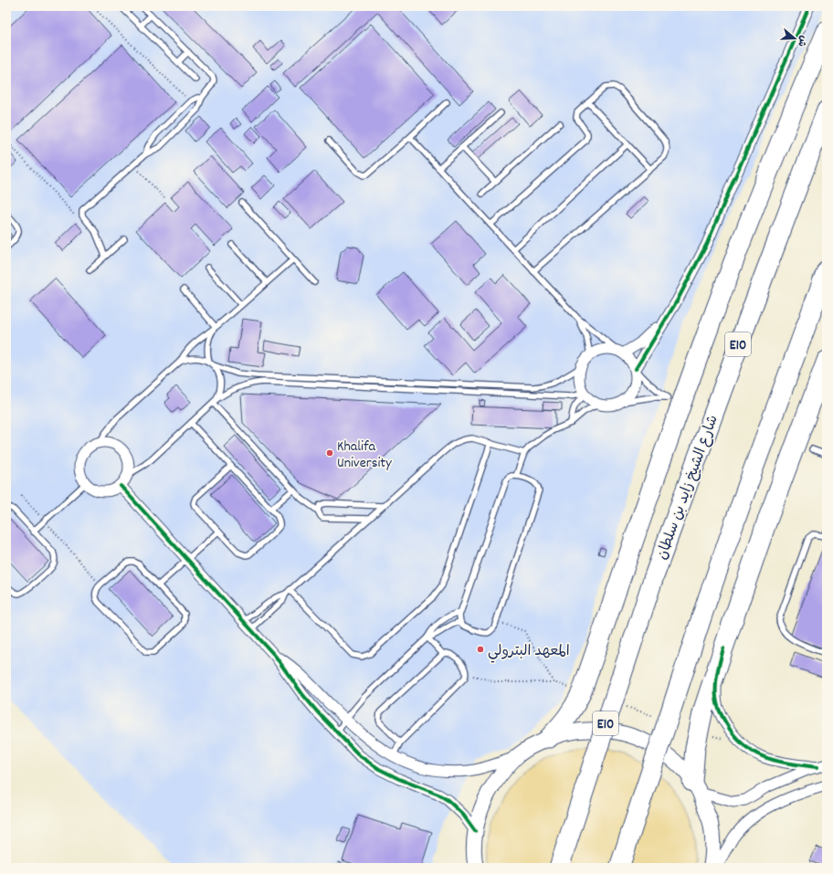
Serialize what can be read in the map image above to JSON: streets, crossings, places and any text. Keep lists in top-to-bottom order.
{
  "streets": {
    "highway": ["E10", "شارع الشيخ زايد بن سلطان"]
  },
  "places": ["Khalifa University", "المعهد البترولي"],
  "north": "right"
}
